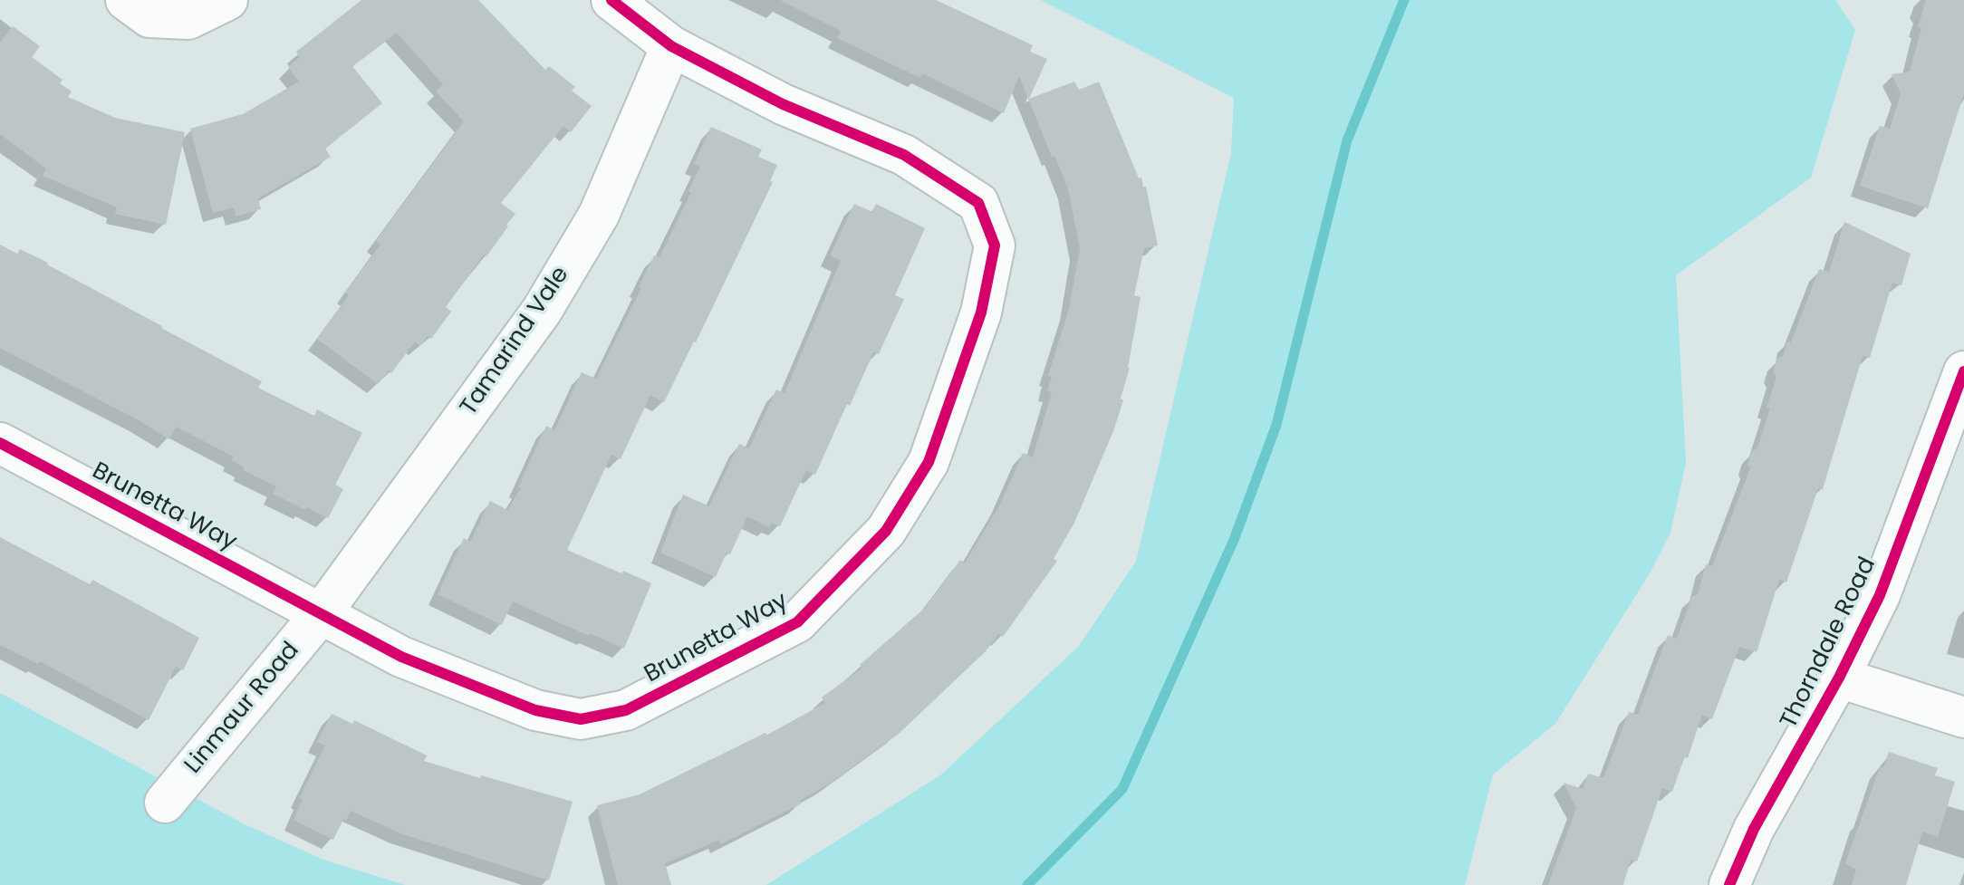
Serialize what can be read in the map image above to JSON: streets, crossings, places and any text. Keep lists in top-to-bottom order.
{
  "streets": {
    "street": [
      "Tamarind Vale",
      "Brunetta Way",
      "Thorndale Road",
      "Linmaur Road"
    ]
  },
  "crossings": [
    ["Tamarind Vale", "Brunetta Way"],
    ["Tamarind Vale", "Linmaur Road"],
    ["Brunetta Way", "Linmaur Road"]
  ]
}
